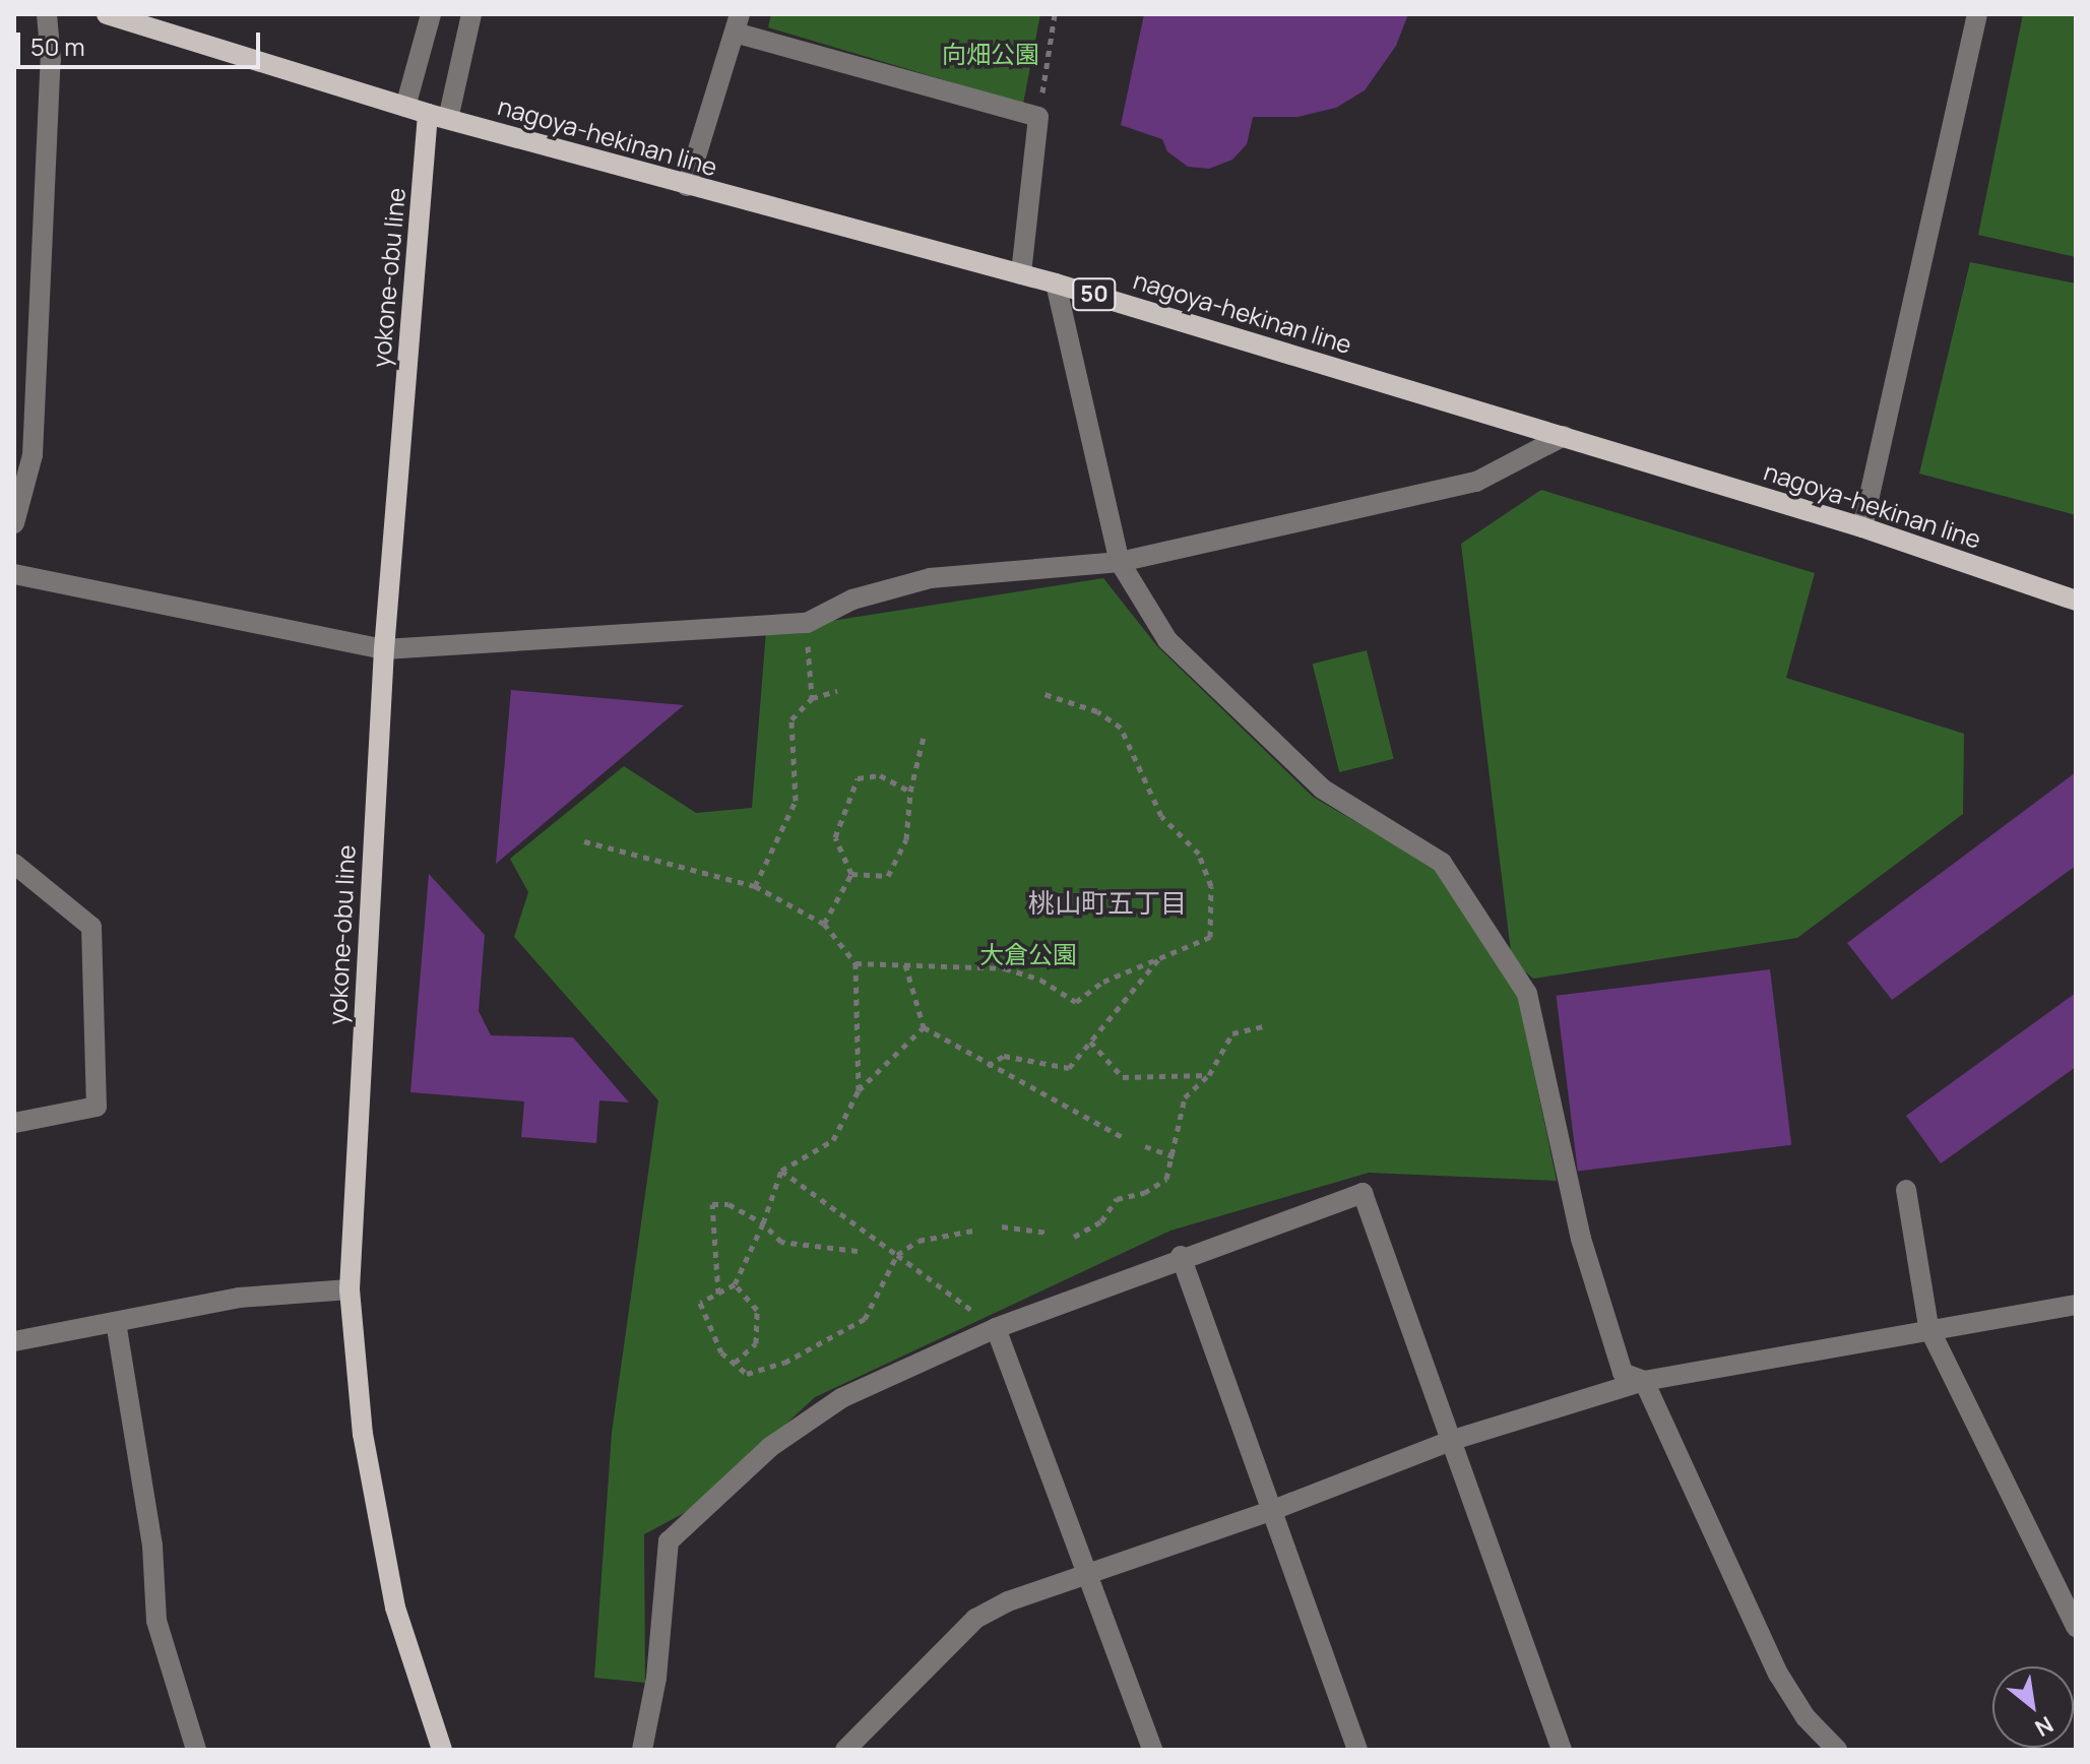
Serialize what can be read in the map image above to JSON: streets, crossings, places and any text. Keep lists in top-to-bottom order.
{
  "streets": {
    "main road": ["nagoya-hekinan line", "yokone-obu line", "50"]
  },
  "crossings": [
    ["nagoya-hekinan line", "yokone-obu line"]
  ],
  "districts": ["桃山町五丁目"],
  "parks": ["向畑公園", "大倉公園"],
  "scale_bar": "50 m",
  "north": "bottom right"
}
